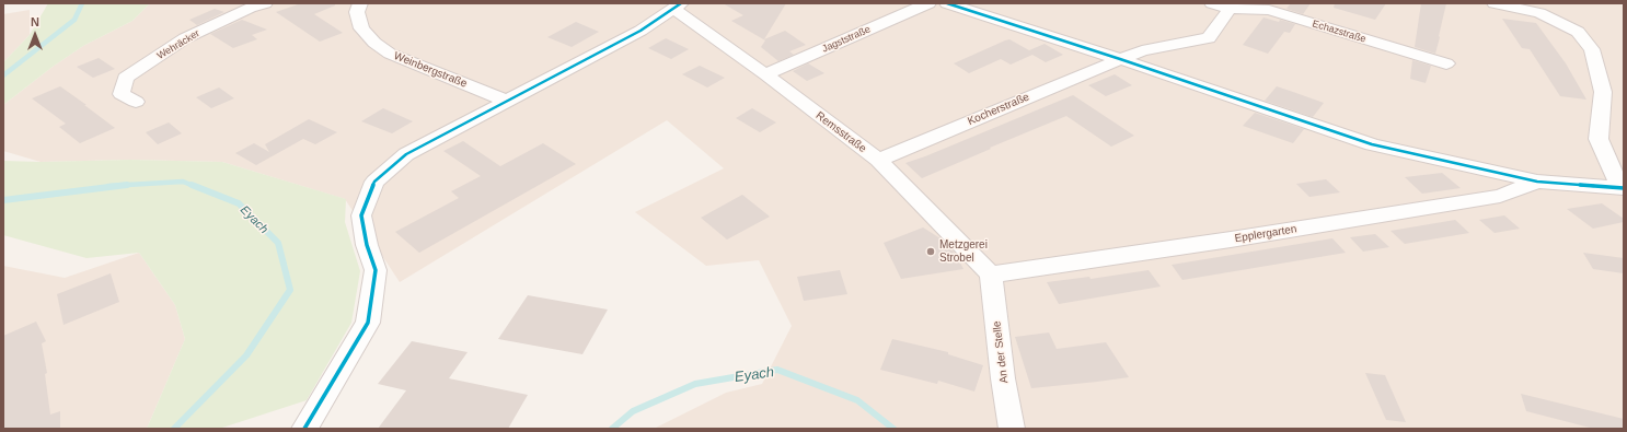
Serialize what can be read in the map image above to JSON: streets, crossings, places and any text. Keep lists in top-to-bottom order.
{
  "streets": {
    "street": [
      "Echazstraße",
      "Jagststraße",
      "Wehräcker",
      "Weinbergstraße",
      "Kocherstraße",
      "Remsstraße",
      "Epplergarten",
      "An der Stelle"
    ]
  },
  "crossings": [
    ["Echazstraße", "Kocherstraße"],
    ["Jagststraße", "Remsstraße"],
    ["Kocherstraße", "Remsstraße"],
    ["Remsstraße", "Epplergarten"],
    ["Remsstraße", "An der Stelle"],
    ["Epplergarten", "An der Stelle"]
  ],
  "water": ["Eyach"],
  "places": ["Metzgerei Strobel"],
  "north": "top"
}
